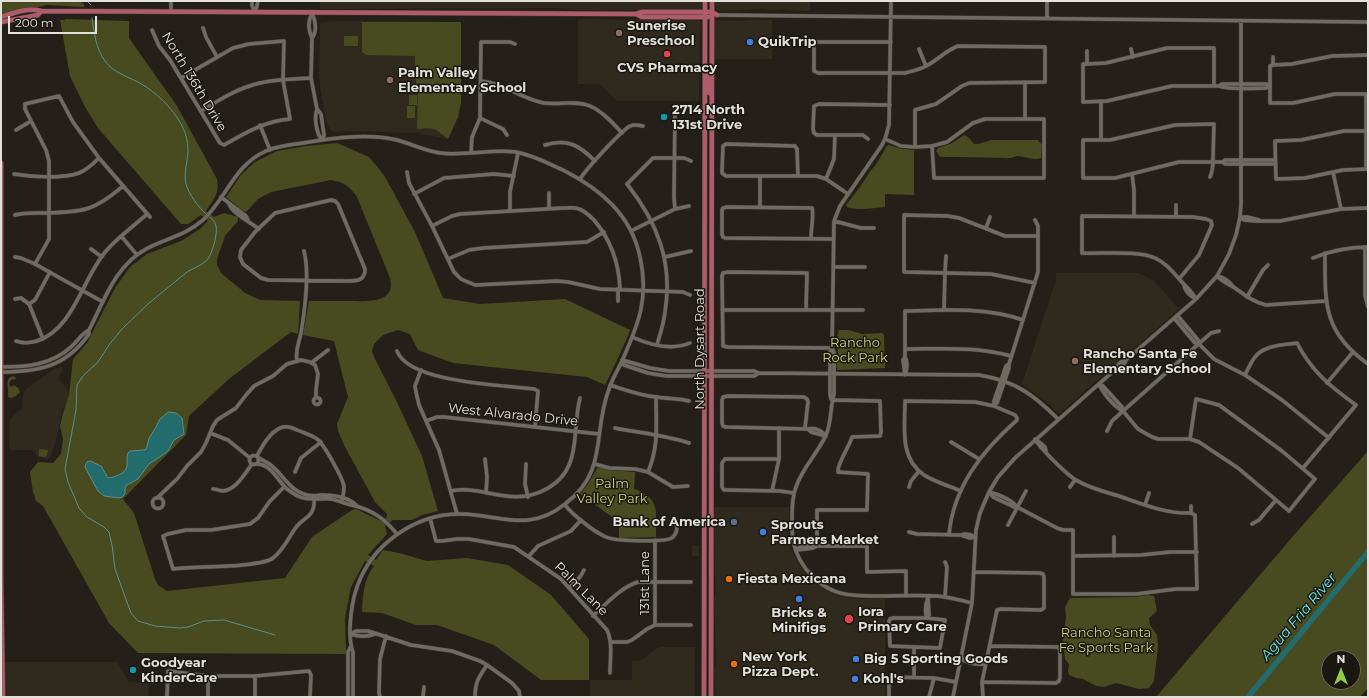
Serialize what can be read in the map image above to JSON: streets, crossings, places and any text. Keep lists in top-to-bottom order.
{
  "streets": {
    "main road": ["North Dysart Road"],
    "street": [
      "North 136th Drive",
      "West Alvarado Drive",
      "131st Lane",
      "Palm Lane"
    ]
  },
  "water": ["Agua Fria River"],
  "parks": ["Rancho Rock Park", "Palm Valley Park", "Rancho Santa Fe Sports Park"],
  "places": [
    "Sunerise Preschool",
    "QuikTrip",
    "CVS Pharmacy",
    "Palm Valley Elementary School",
    "2714 North 131st Drive",
    "Rancho Santa Fe Elementary School",
    "Bank of America",
    "Sprouts Farmers Market",
    "Fiesta Mexicana",
    "Bricks & Minifigs",
    "Iora Primary Care",
    "Big 5 Sporting Goods",
    "New York Pizza Dept.",
    "Goodyear KinderCare",
    "Kohl's"
  ],
  "scale_bar": "200 m",
  "north": "top"
}
